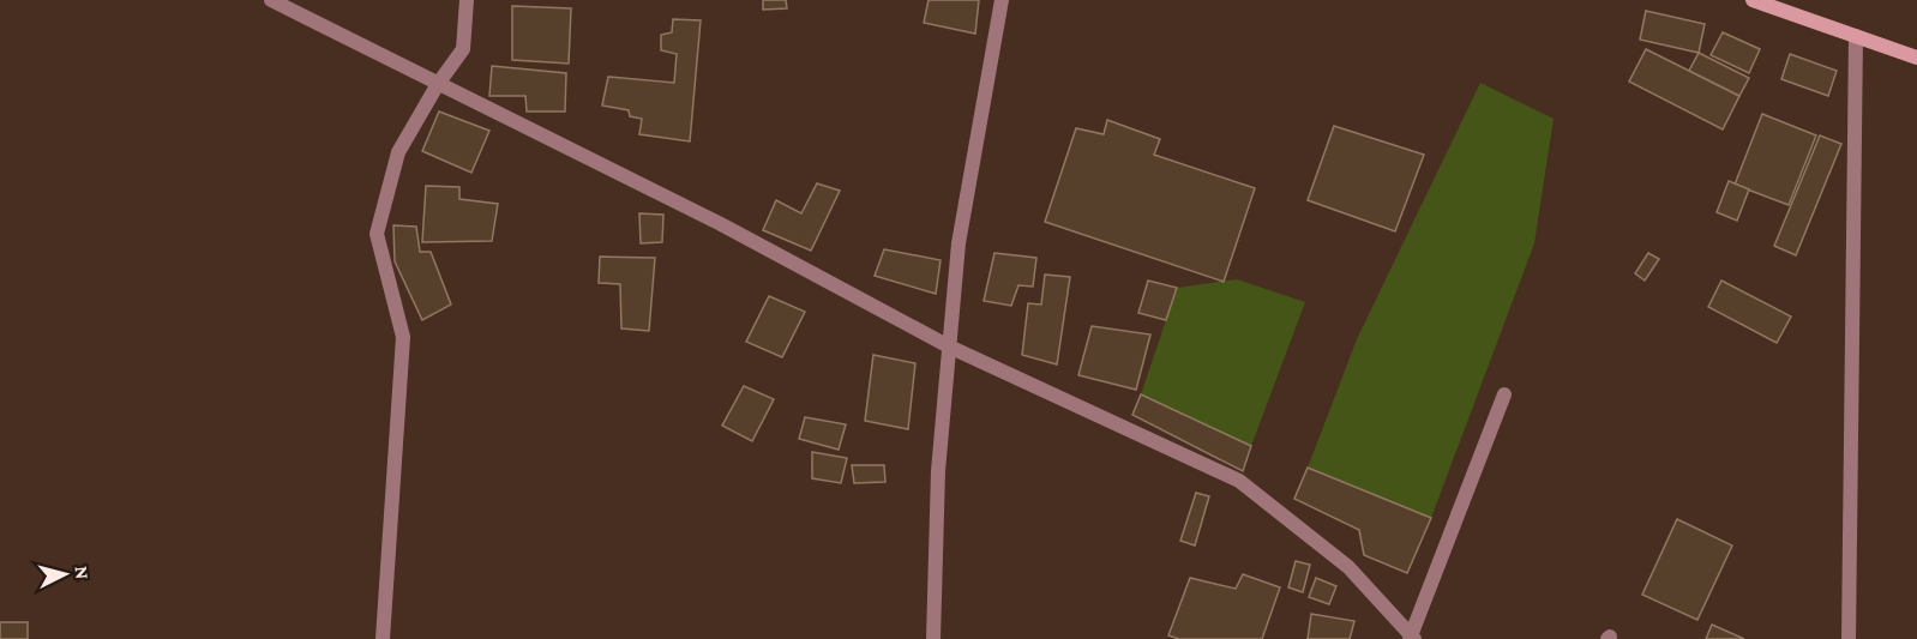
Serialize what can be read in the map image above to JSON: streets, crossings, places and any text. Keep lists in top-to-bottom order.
{
  "north": "right"
}
